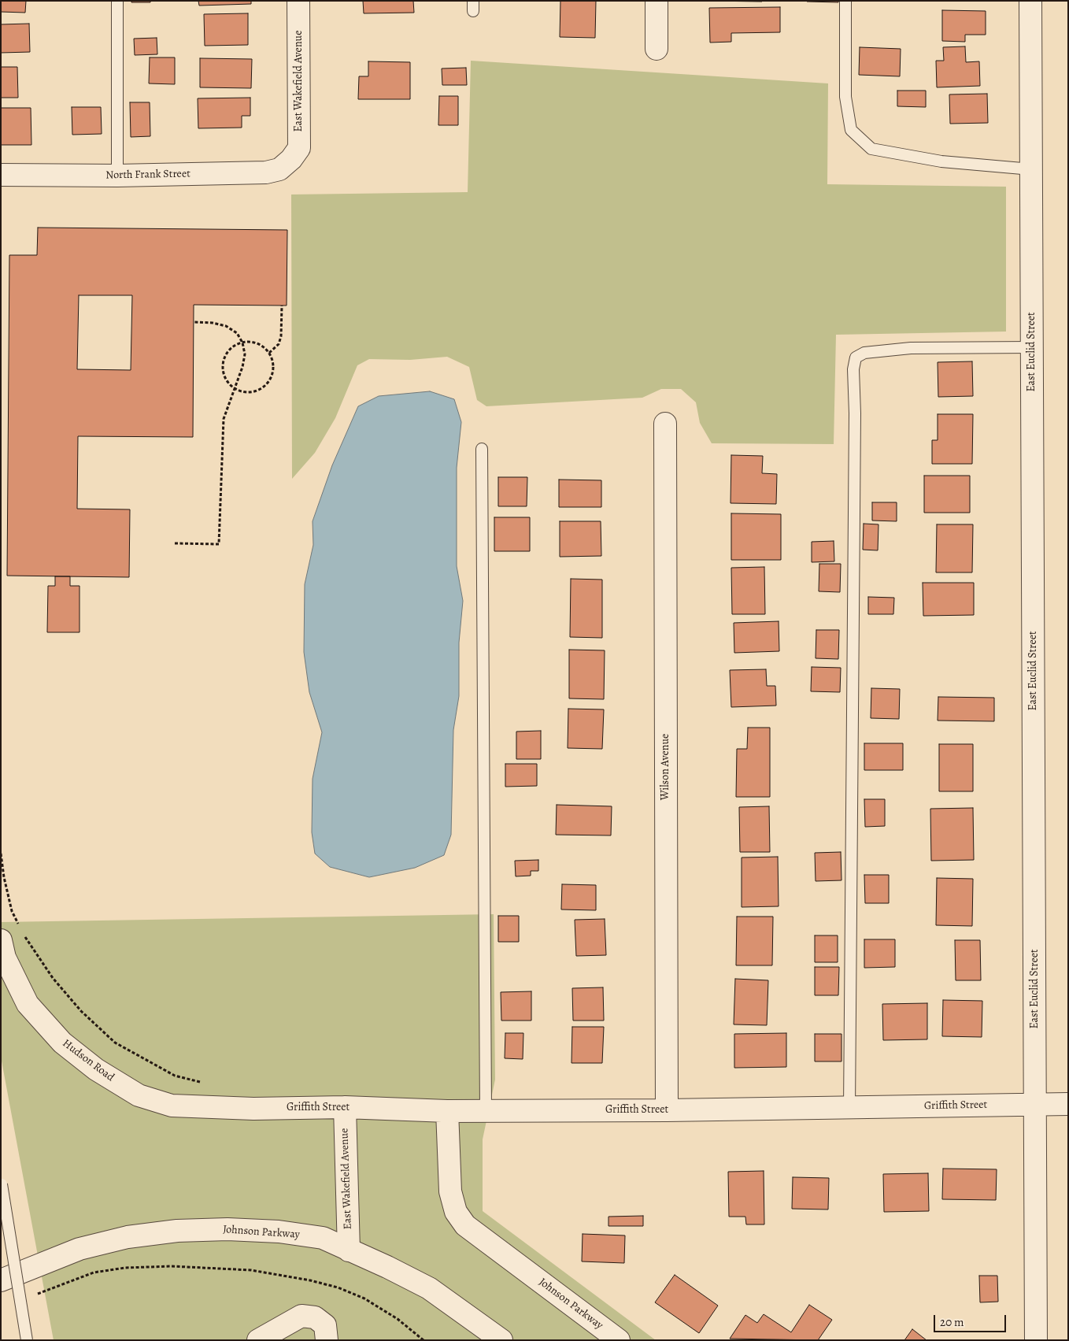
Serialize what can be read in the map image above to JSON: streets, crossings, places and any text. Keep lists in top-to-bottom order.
{
  "streets": {
    "street": [
      "East Wakefield Avenue",
      "North Frank Street",
      "East Euclid Street",
      "Wilson Avenue",
      "Hudson Road",
      "Griffith Street",
      "Johnson Parkway"
    ]
  },
  "crossings": [
    ["East Wakefield Avenue", "North Frank Street"],
    ["East Wakefield Avenue", "Griffith Street"],
    ["East Wakefield Avenue", "Johnson Parkway"],
    ["East Euclid Street", "Griffith Street"],
    ["Wilson Avenue", "Griffith Street"],
    ["Hudson Road", "Griffith Street"],
    ["Griffith Street", "Johnson Parkway"]
  ],
  "scale_bar": "20 m"
}
